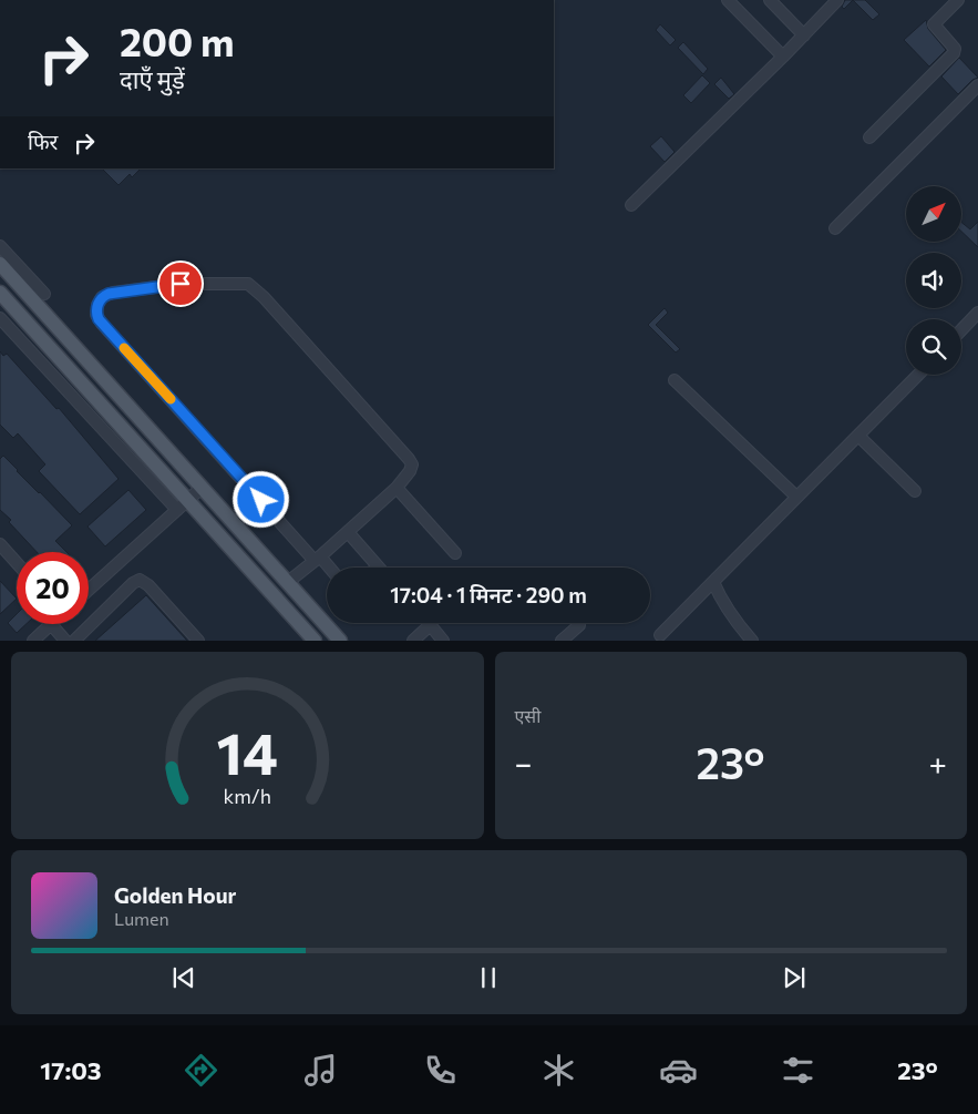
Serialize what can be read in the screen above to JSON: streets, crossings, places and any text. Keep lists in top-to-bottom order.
{
  "north": "top right",
  "page": {
    "turn": ["200 m", "दाएँ मुड़ें"],
    "then": "फिर",
    "limit": "20",
    "trip": "17:04 · 1 मिनट · 290 m",
    "tile": "एसी",
    "heat": ["−", "23°", "+"],
    "song": ["Golden Hour", "Lumen"],
    "tabs": ["17:03", "23°"],
    "gauge": ["14", "km/h"]
  }
}
